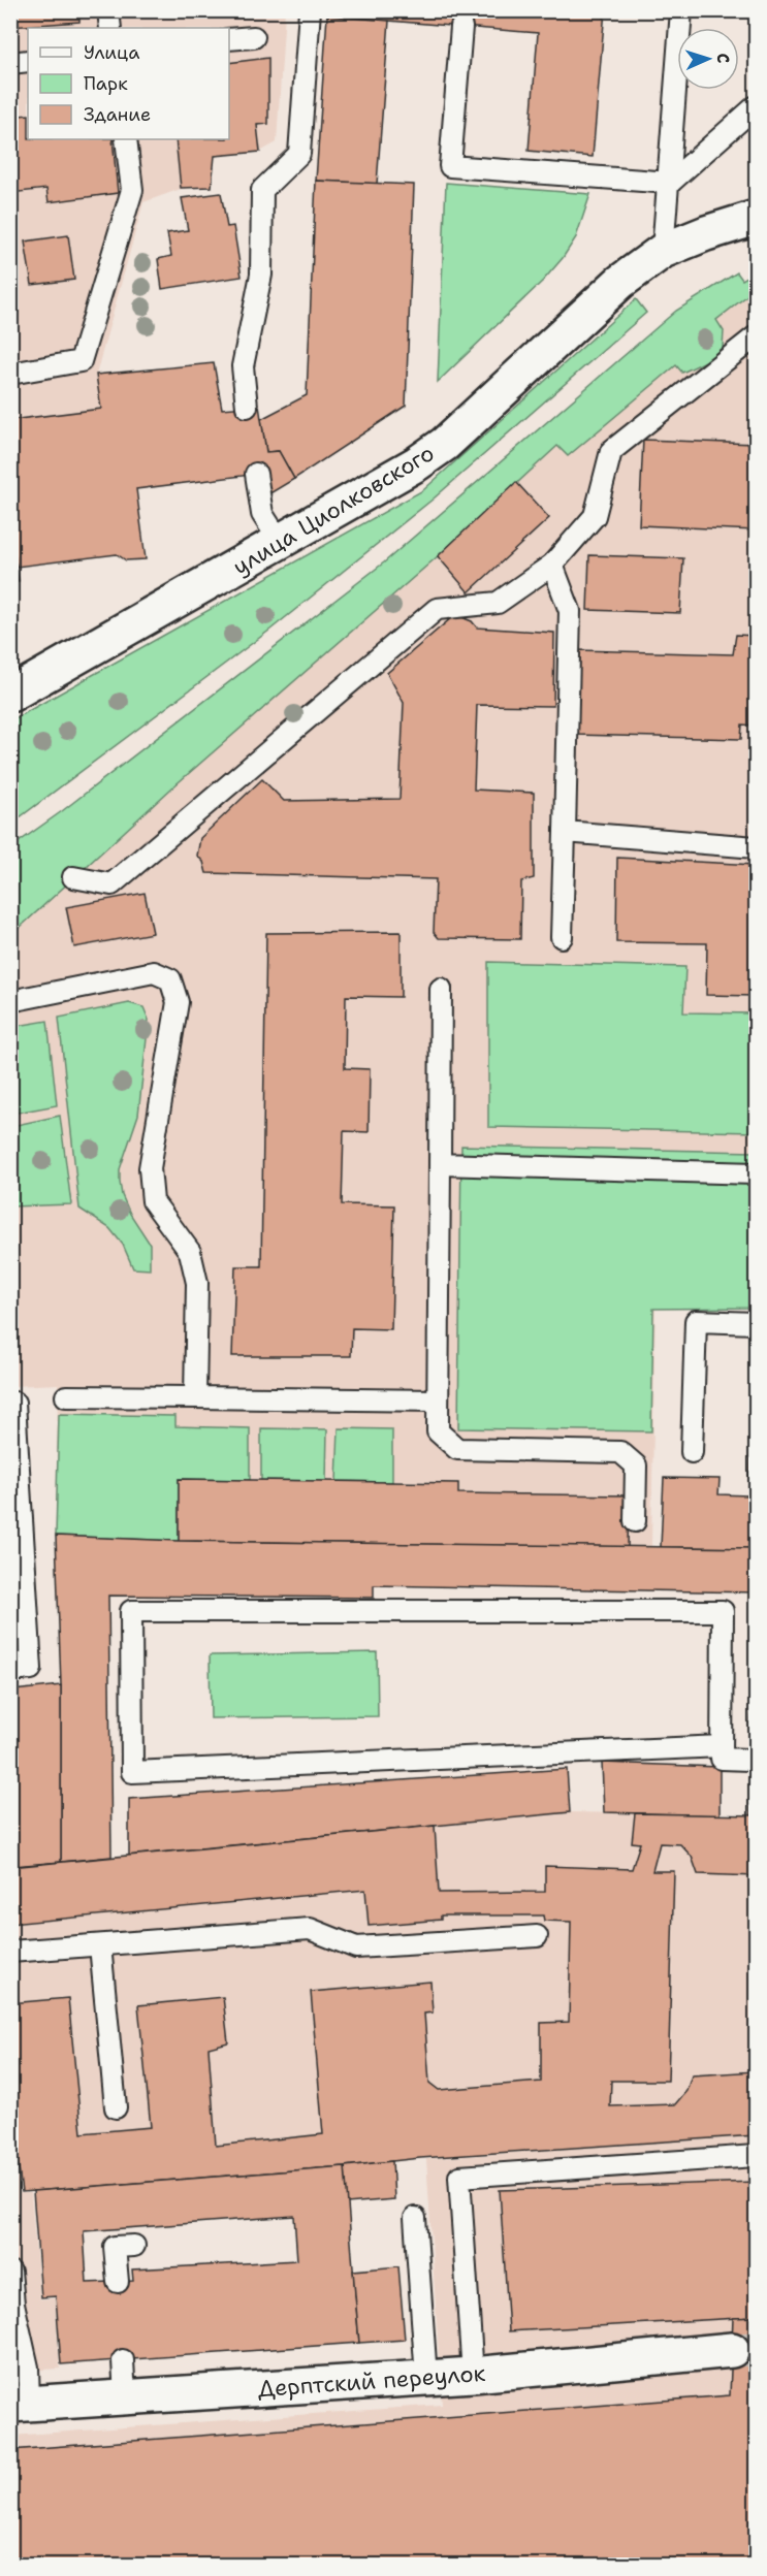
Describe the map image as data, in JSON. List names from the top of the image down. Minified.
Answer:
{"streets":{"street":["улица Циолковского","Дерптский переулок"]},"legend":["Улица","Парк","Здание"],"north":"right"}
